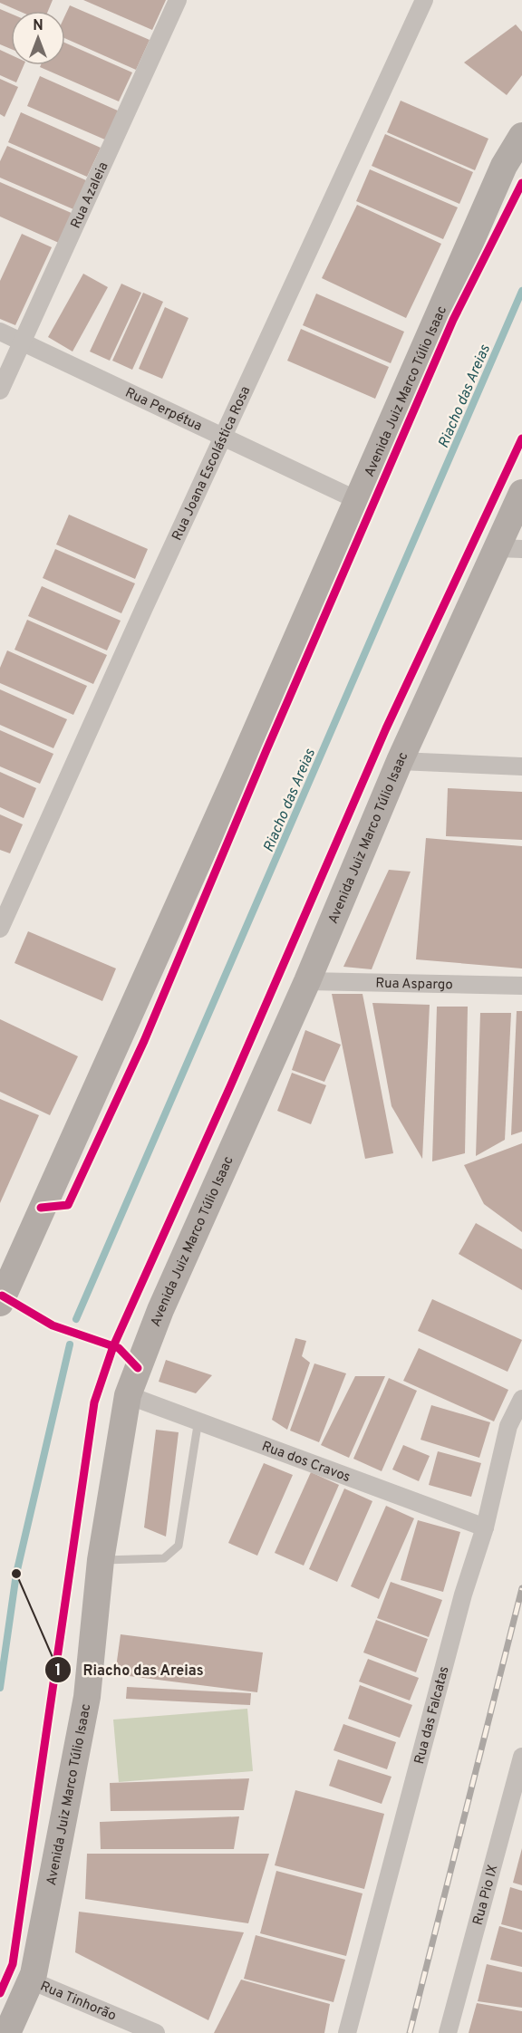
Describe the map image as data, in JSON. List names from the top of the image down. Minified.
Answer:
{"streets":{"main road":["Avenida Juiz Marco Túlio Isaac"],"street":["Rua Azaleia","Rua Perpétua","Rua Joana Escolástica Rosa","Rua Aspargo","Rua dos Cravos","Rua das Falcatas","Rua Pio IX","Rua Tinhorão"]},"crossings":[["Rua Azaleia","Rua Perpétua"],["Avenida Juiz Marco Túlio Isaac","Rua Perpétua"],["Avenida Juiz Marco Túlio Isaac","Rua Aspargo"],["Avenida Juiz Marco Túlio Isaac","Rua dos Cravos"],["Avenida Juiz Marco Túlio Isaac","Rua Tinhorão"],["Rua Perpétua","Rua Joana Escolástica Rosa"],["Rua dos Cravos","Rua das Falcatas"]],"water":["Riacho das Areias"],"places":["Riacho das Areias"],"north":"top"}
